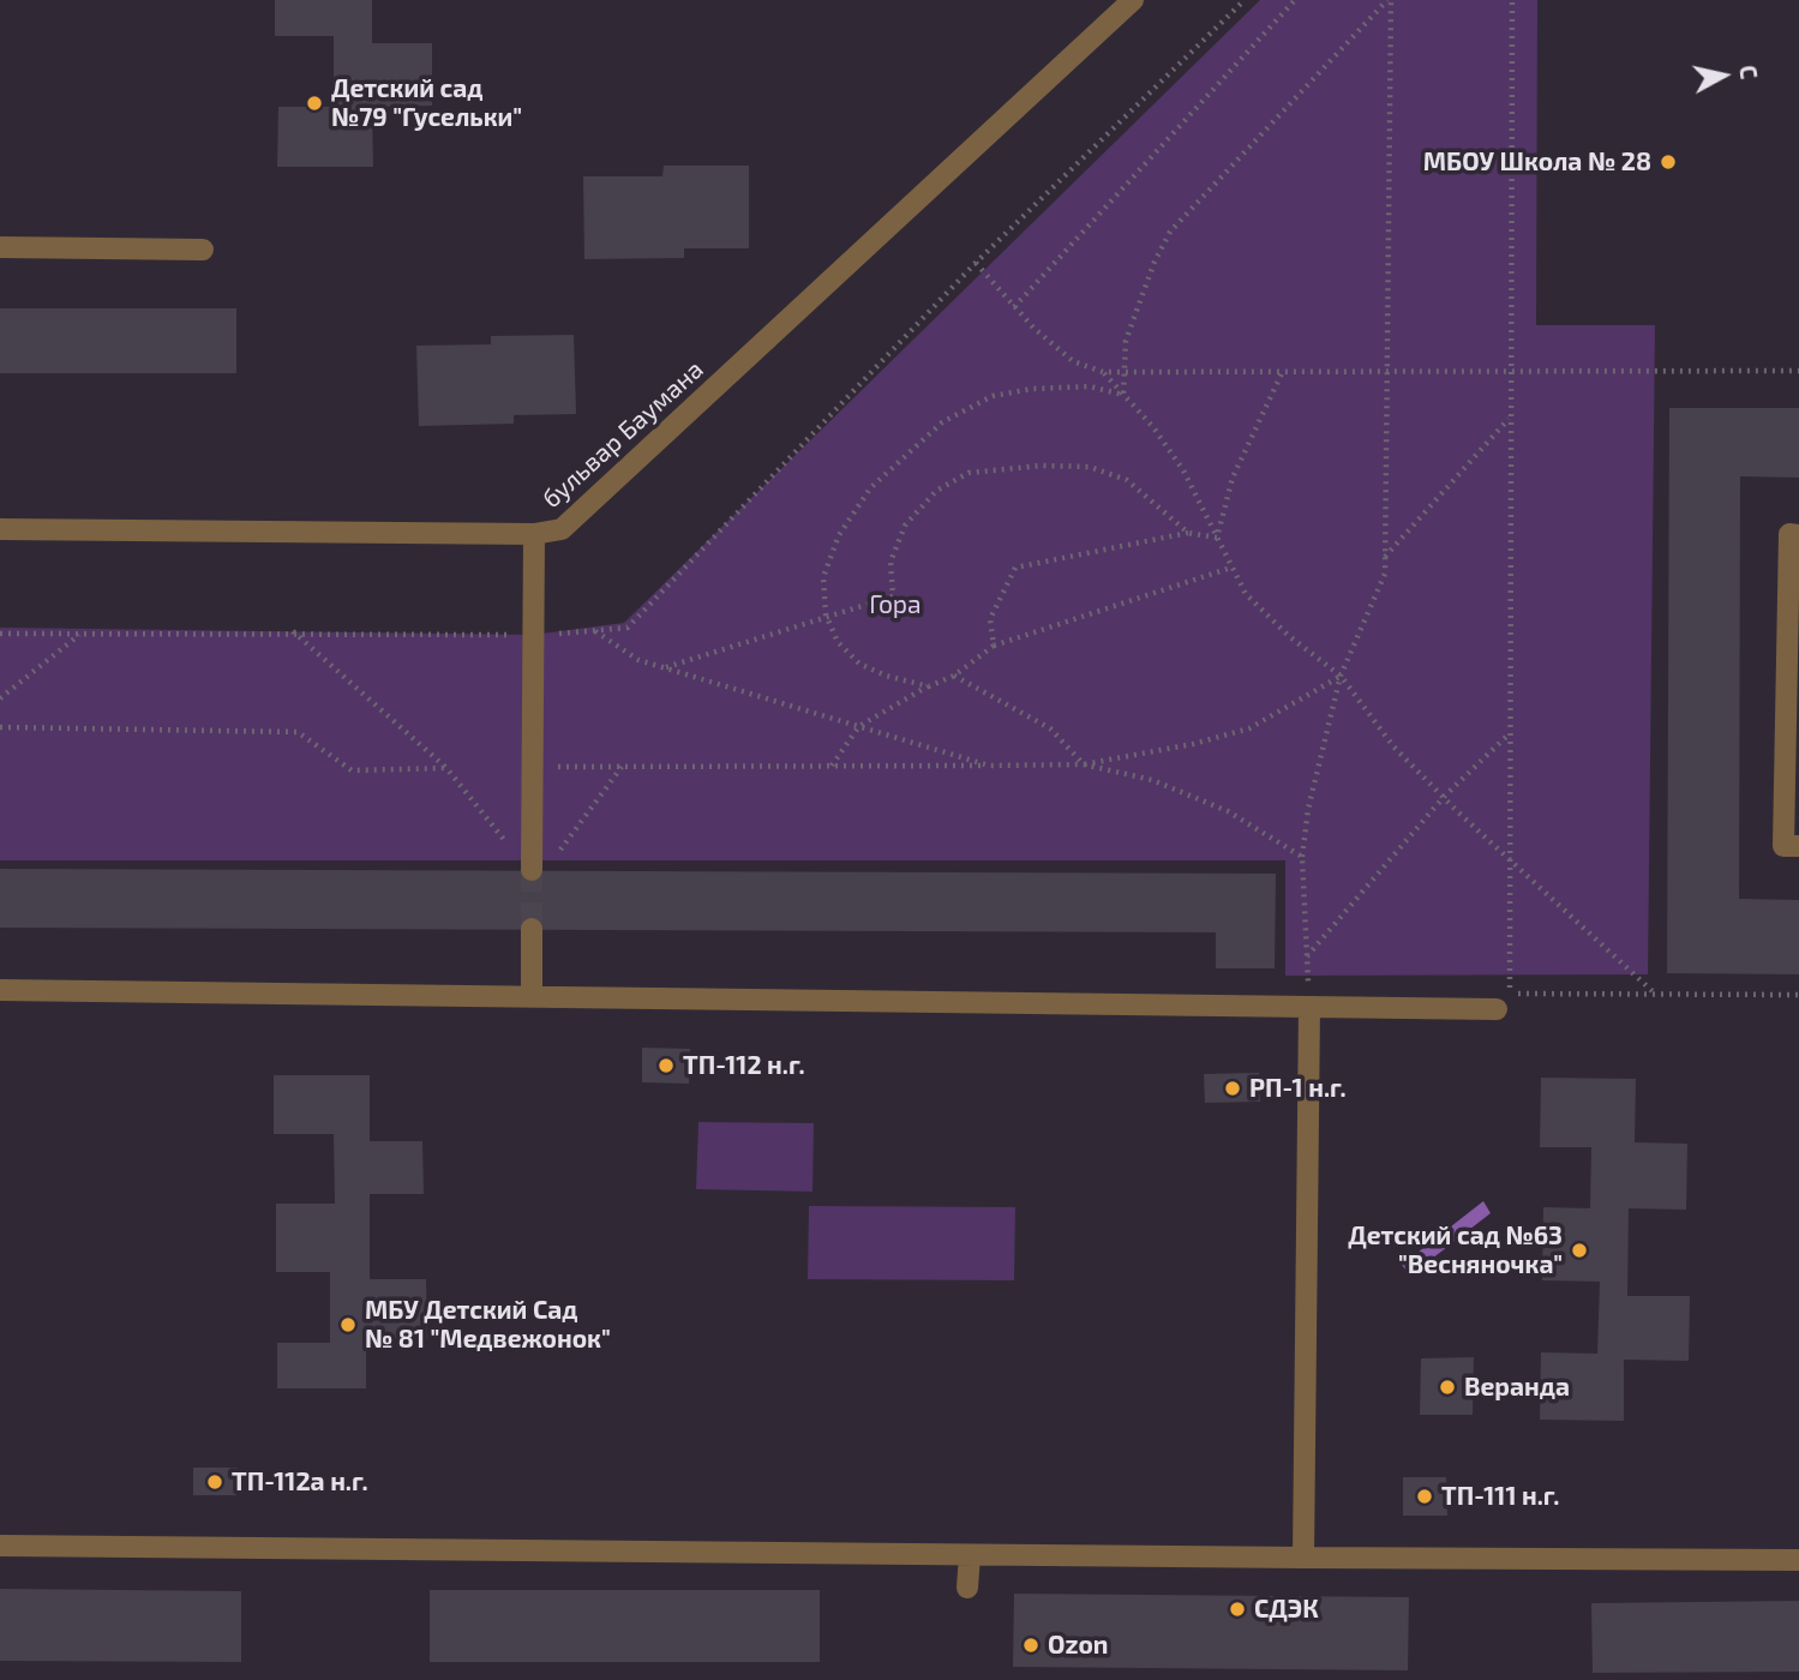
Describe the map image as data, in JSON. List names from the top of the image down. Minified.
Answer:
{"streets":{"street":["бульвар Баумана"]},"parks":["Гора"],"places":["Детский сад №79 \"Гусельки\"","МБОУ Школа № 28","ТП-112 н.г.","РП-1 н.г.","Детский сад №63 \"Весняночка\"","МБУ Детский Сад № 81 \"Медвежонок\"","Веранда","ТП-112а н.г.","ТП-111 н.г.","СДЭК","Ozon"],"north":"right"}
